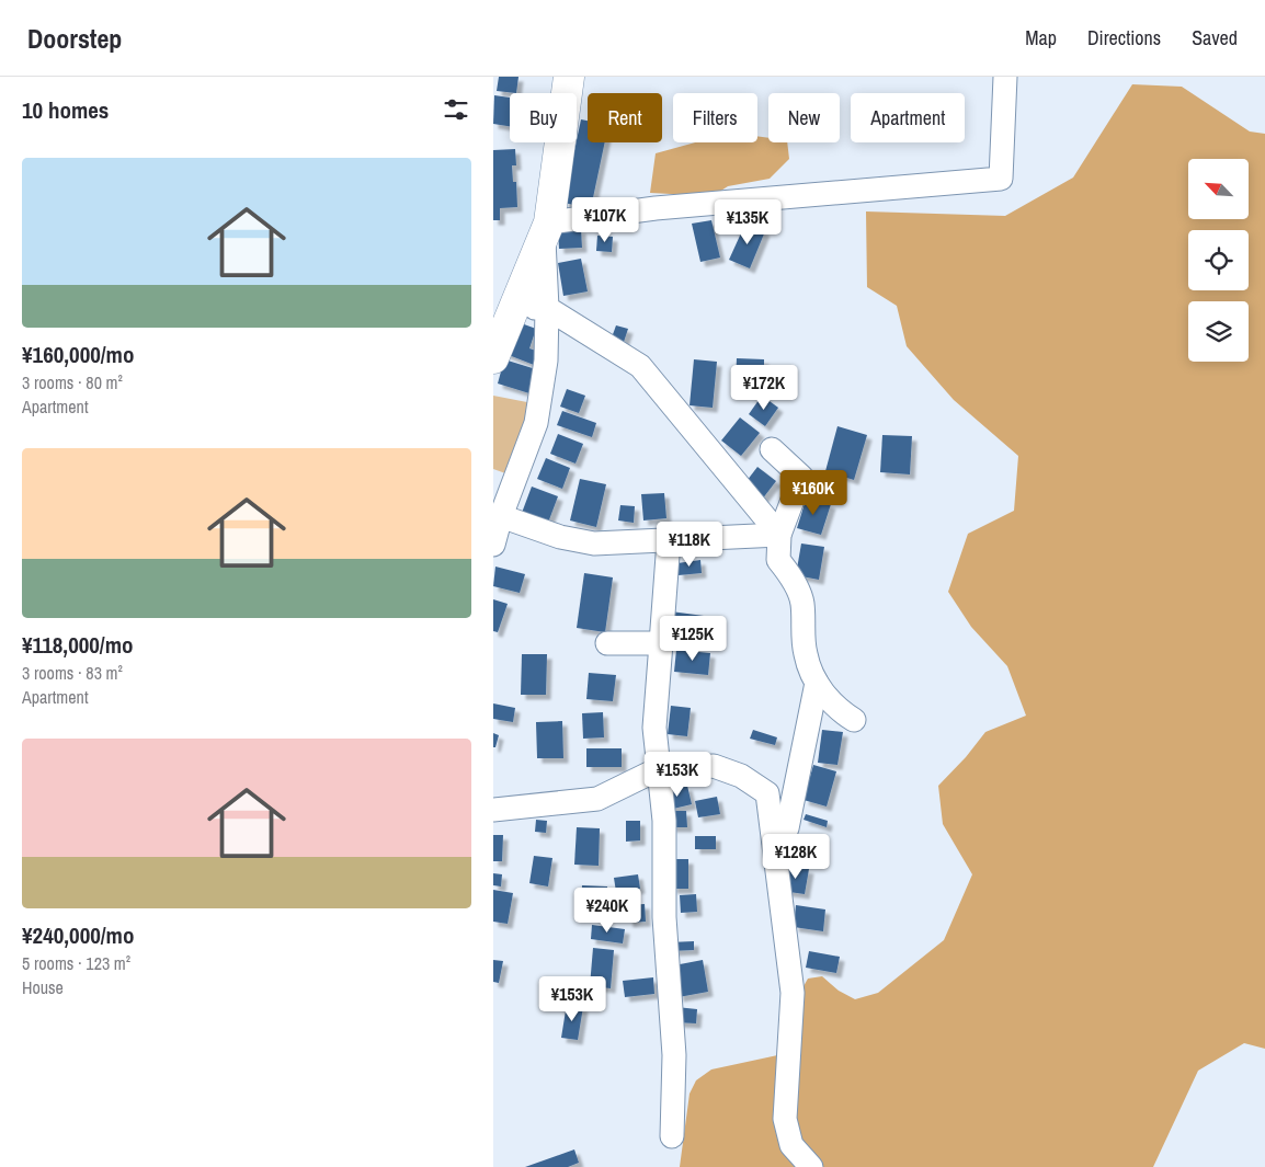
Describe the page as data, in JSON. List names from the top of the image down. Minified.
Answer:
{"north":"top left","page":{"header":"Doorstep","nav":["Map","Directions","Saved"],"heading":"10 homes","chip":["Buy","Rent","Filters","New","Apartment"],"list":[{"name":"¥160,000/mo","note":"3 rooms · 80 m² · Apartment"},{"name":"¥118,000/mo","note":"3 rooms · 83 m² · Apartment"},{"name":"¥240,000/mo","note":"5 rooms · 123 m² · House"}],"price":["¥107K","¥135K","¥172K","¥160K","¥118K","¥125K","¥153K","¥128K","¥240K","¥153K"]}}
